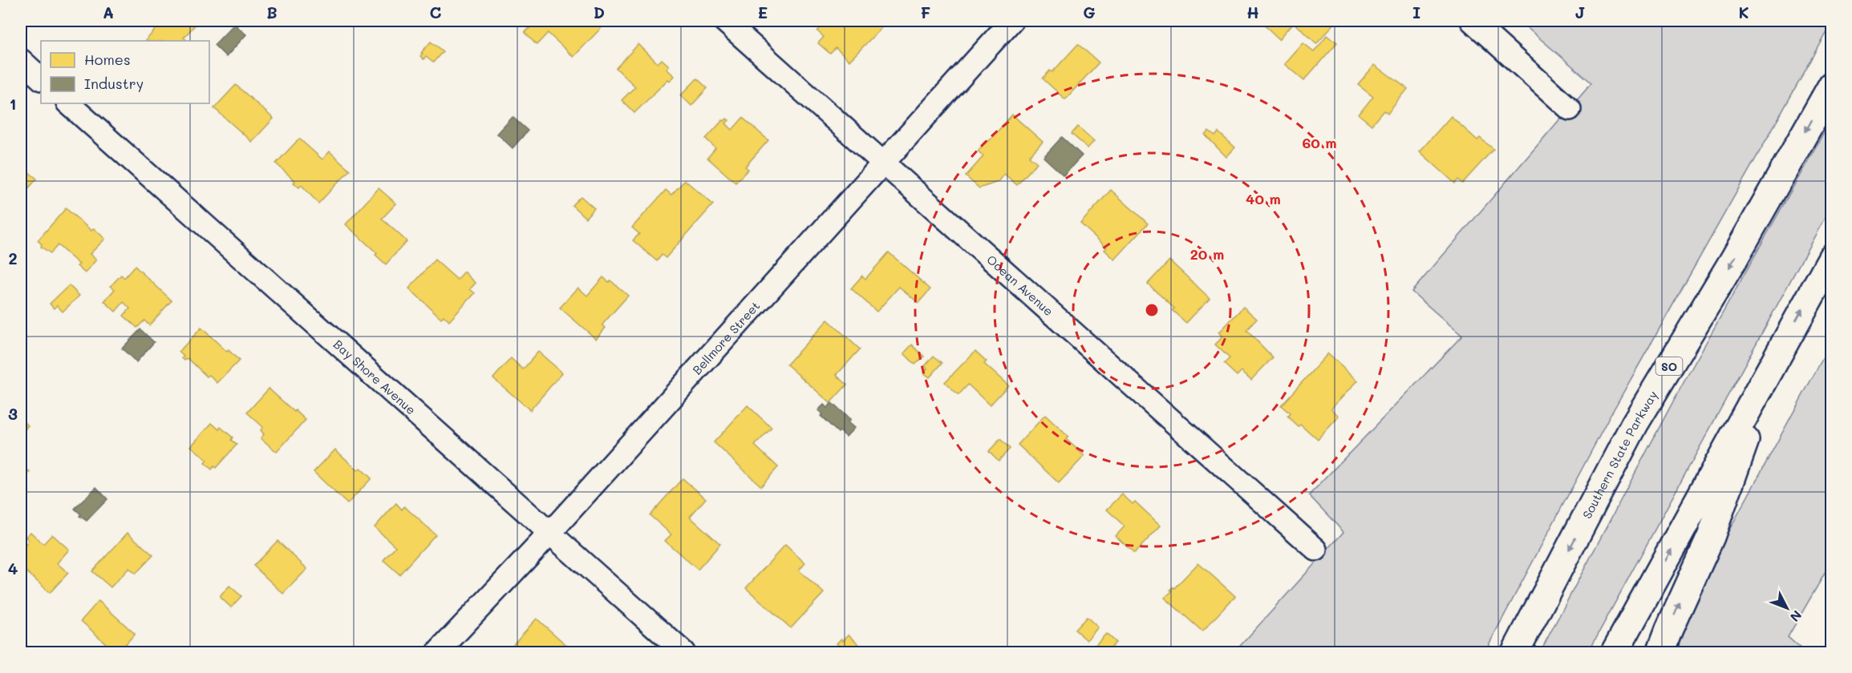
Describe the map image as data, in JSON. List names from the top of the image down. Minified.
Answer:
{"streets":{"highway":["SO","Southern State Parkway"],"street":["Ocean Avenue","Bellmore Street","Bay Shore Avenue"]},"crossings":[["Ocean Avenue","Bellmore Street"],["Bellmore Street","Bay Shore Avenue"]],"legend":["Homes","Industry"],"north":"bottom right","grid":{"columns":["A","B","C","D","E","F","G","H","I","J","K"],"rows":["1","2","3","4"]},"rings":["60 m","40 m","20 m"]}
